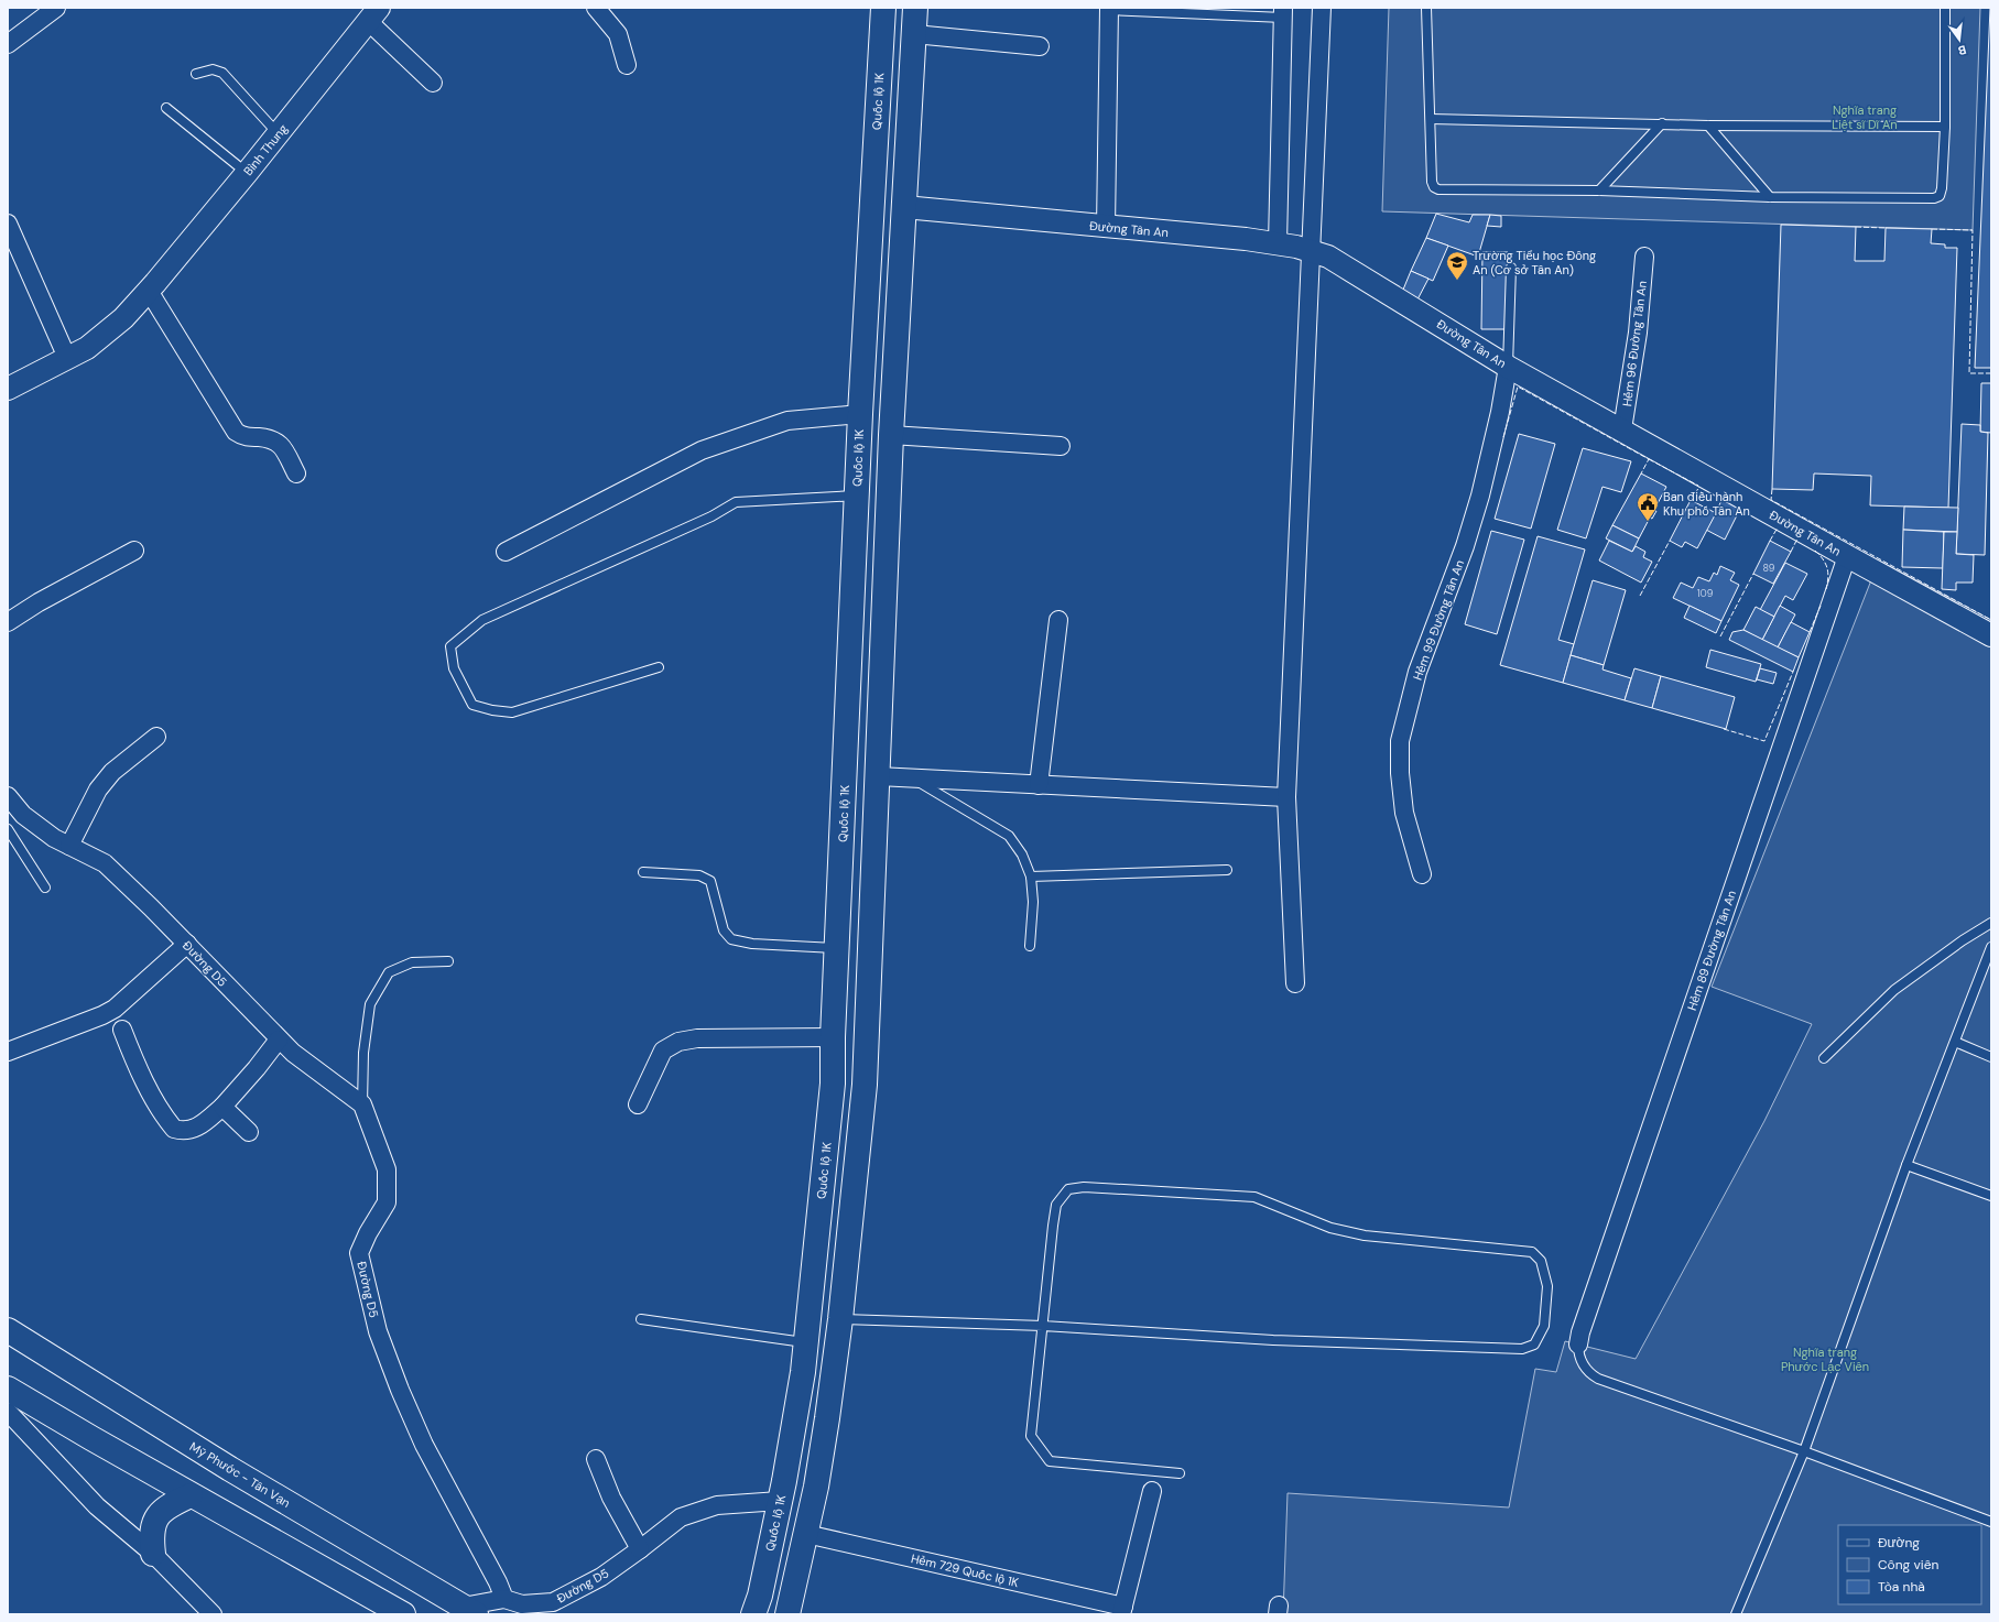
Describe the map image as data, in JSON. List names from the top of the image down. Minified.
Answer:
{"streets":{"main road":["Quốc lộ 1K","Mỹ Phước - Tân Vạn"],"street":["Bình Thung","Đường Tân An","Hẻm 96 Đường Tân An","Hẻm 99 Đường Tân An","Hẻm 89 Đường Tân An","Đường D5","Hẻm 729 Quốc lộ 1K"]},"crossings":[["Quốc lộ 1K","Đường D5"],["Đường Tân An","Hẻm 96 Đường Tân An"],["Đường Tân An","Hẻm 99 Đường Tân An"],["Đường Tân An","Hẻm 89 Đường Tân An"]],"parks":["Nghĩa trang Liệt sĩ Dĩ An","Nghĩa trang Phước Lạc Viên"],"places":{"school or university":["Trường Tiểu học Đông An (Cơ sở Tân An)"],"public building":["Ban điều hành Khu phố Tân An"]},"house_numbers":["89","109"],"legend":["Đường","Công viên","Tòa nhà"],"north":"bottom"}
